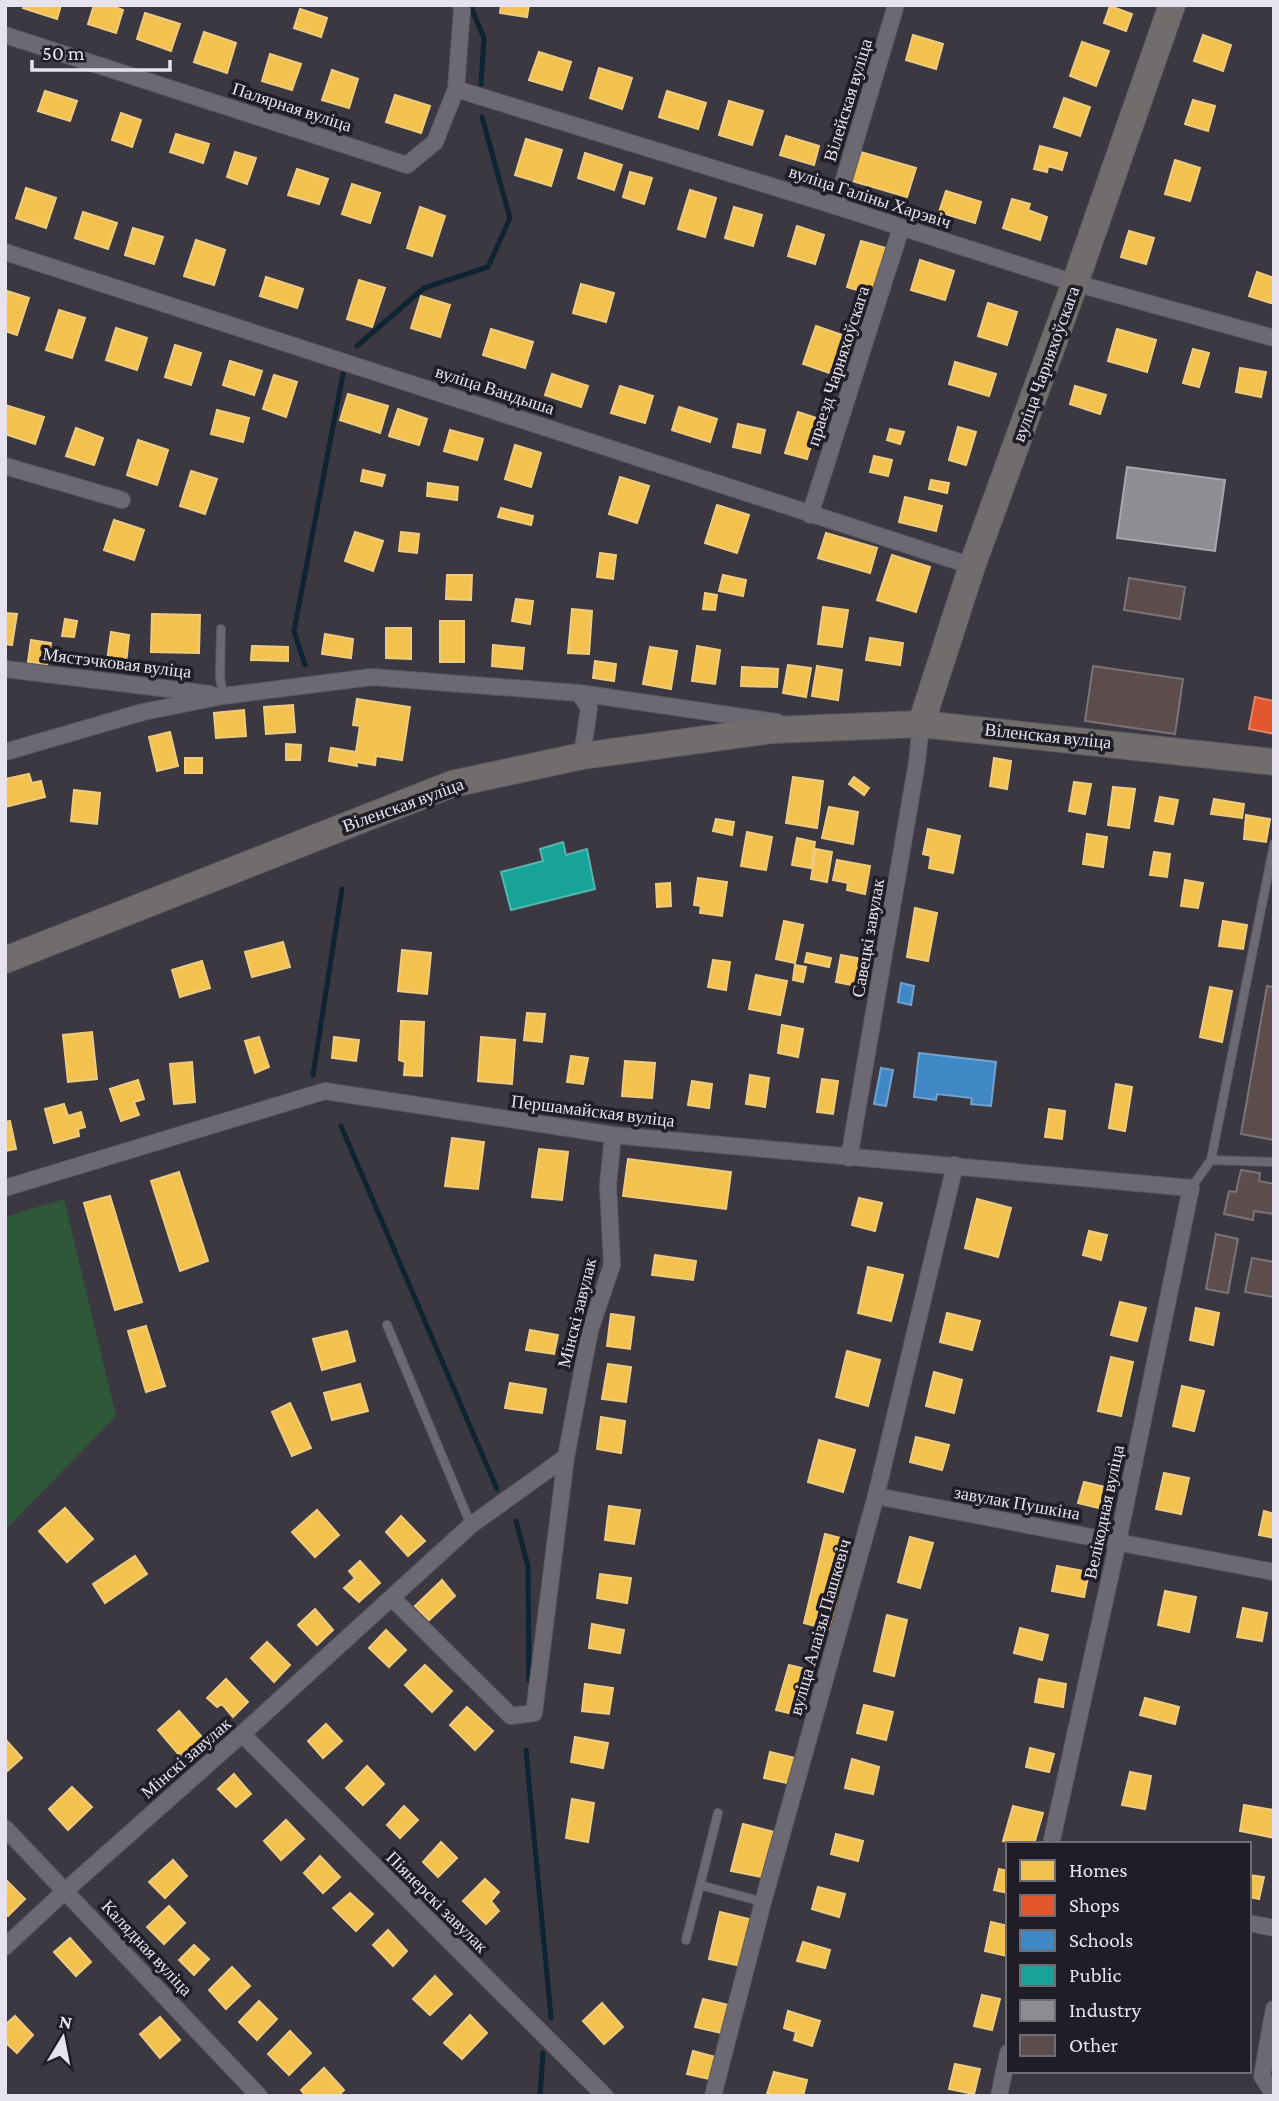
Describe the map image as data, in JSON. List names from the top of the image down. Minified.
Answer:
{"streets":{"main road":["вуліца Чарняхоўскага","Віленская вуліца"],"street":["Вілейская вуліца","Палярная вуліца","вуліца Галіны Харэвіч","праезд Чарняхоўскага","вуліца Вандыша","Мястэчковая вуліца","Савецкі завулак","Першамайская вуліца","Мінскі завулак","завулак Пушкіна","Велікодная вуліца","вуліца Алаізы Пашкевіч","Піянерскі завулак","Калядная вуліца"]},"crossings":[["Вілейская вуліца","вуліца Галіны Харэвіч"],["Палярная вуліца","вуліца Галіны Харэвіч"],["вуліца Галіны Харэвіч","вуліца Чарняхоўскага"],["вуліца Галіны Харэвіч","праезд Чарняхоўскага"],["вуліца Чарняхоўскага","вуліца Вандыша"],["вуліца Чарняхоўскага","Віленская вуліца"],["вуліца Чарняхоўскага","Савецкі завулак"],["праезд Чарняхоўскага","вуліца Вандыша"],["Мястэчковая вуліца","Віленская вуліца"],["Віленская вуліца","Савецкі завулак"],["Савецкі завулак","Першамайская вуліца"],["Першамайская вуліца","Мінскі завулак"],["Першамайская вуліца","Велікодная вуліца"],["Першамайская вуліца","вуліца Алаізы Пашкевіч"],["Мінскі завулак","Піянерскі завулак"],["Мінскі завулак","Калядная вуліца"],["завулак Пушкіна","Велікодная вуліца"],["завулак Пушкіна","вуліца Алаізы Пашкевіч"]],"legend":["Homes","Shops","Schools","Public","Industry","Other"],"scale_bar":"50 m","north":"top"}
